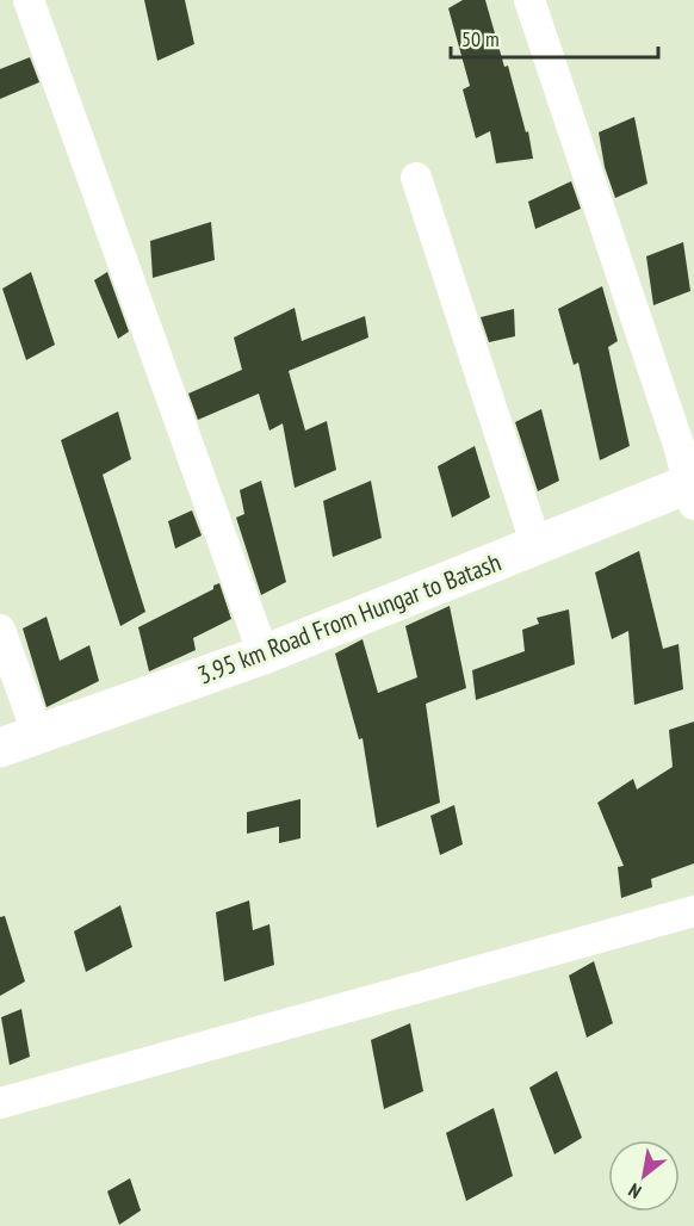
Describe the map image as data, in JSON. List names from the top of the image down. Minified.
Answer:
{"streets":{"street":["3.95 km Road From Hungar to Batash"]},"scale_bar":"50 m","north":"bottom left"}
